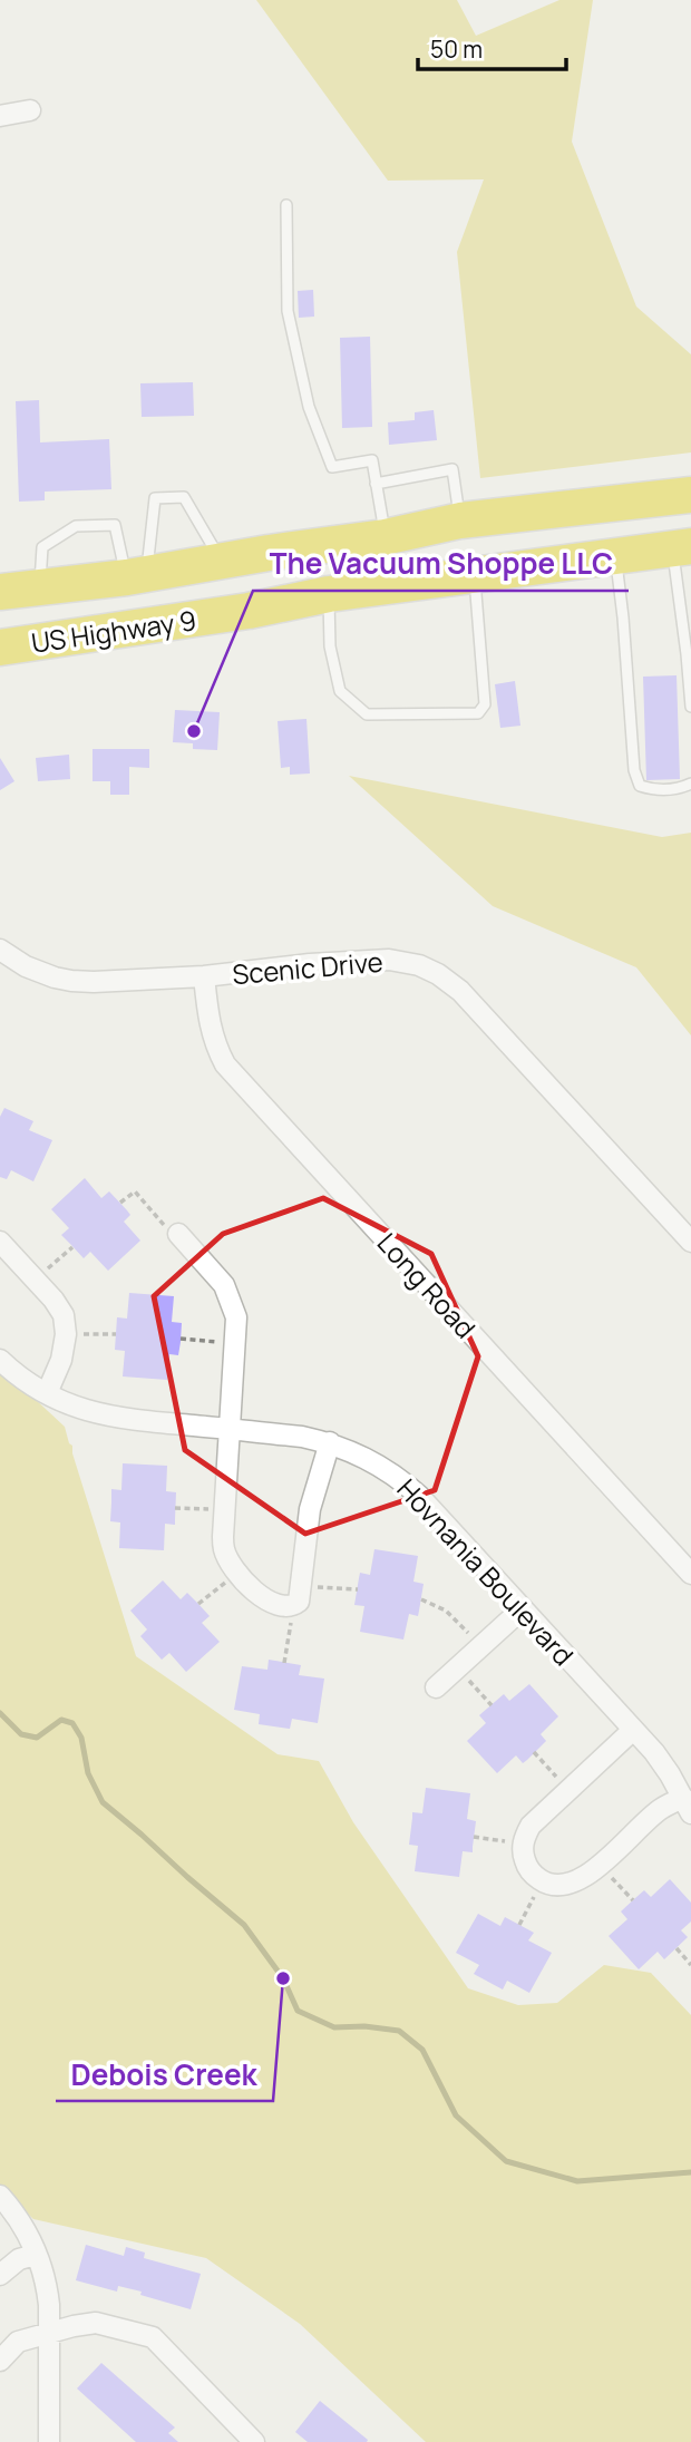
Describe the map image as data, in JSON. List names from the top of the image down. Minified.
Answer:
{"streets":{"highway":["US Highway 9"],"street":["Scenic Drive","Long Road","Hovnania Boulevard"]},"crossings":[["Scenic Drive","Long Road"]],"places":["The Vacuum Shoppe LLC","Debois Creek"],"scale_bar":"50 m"}
